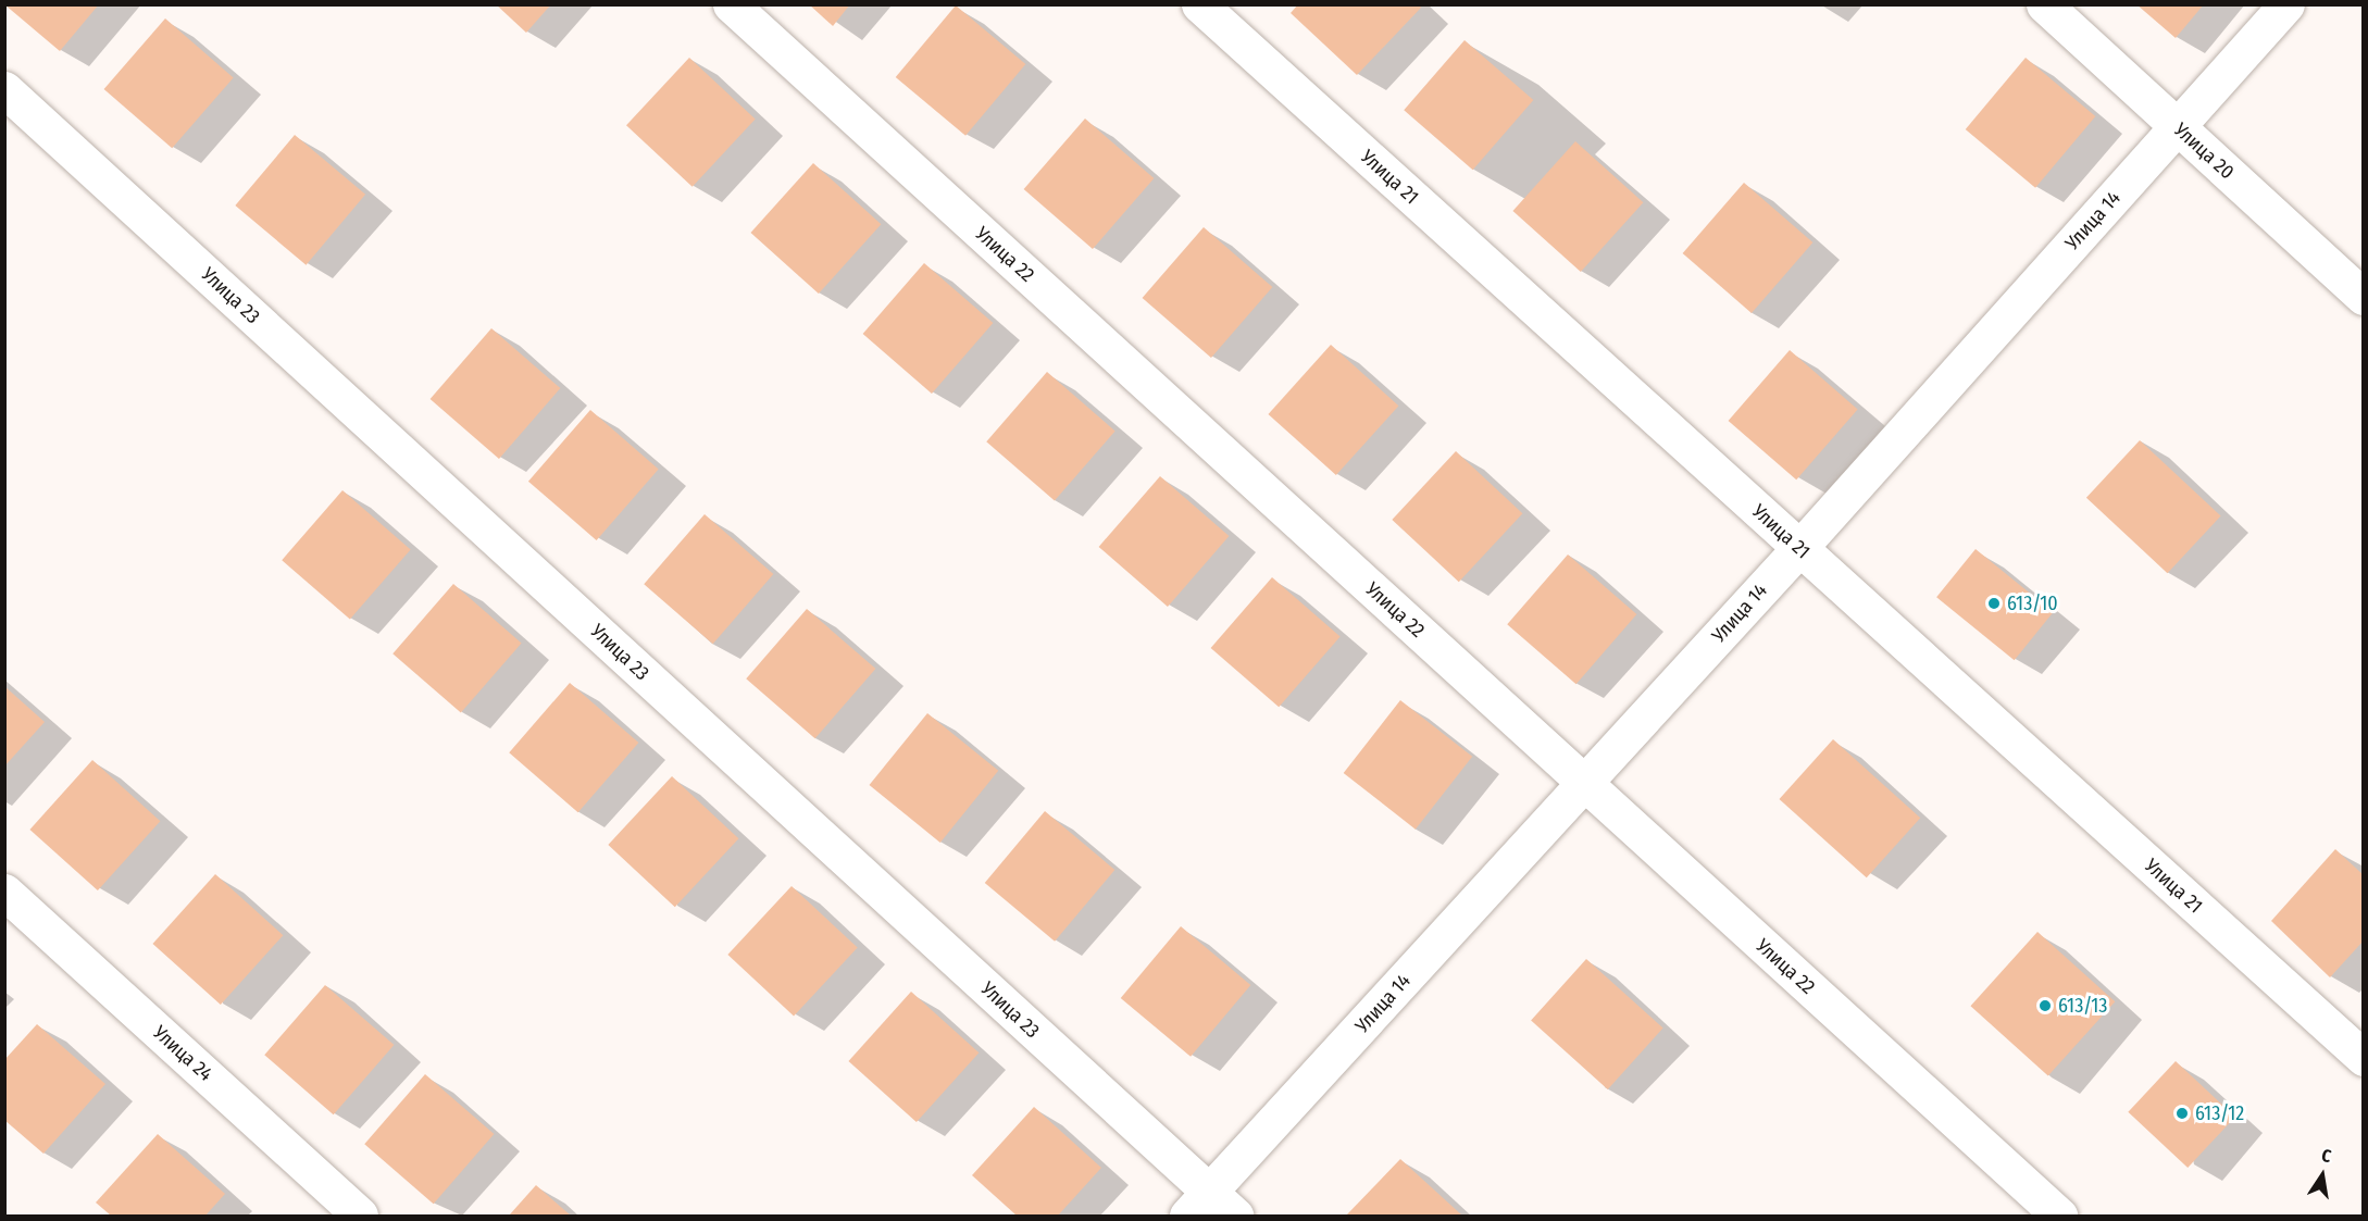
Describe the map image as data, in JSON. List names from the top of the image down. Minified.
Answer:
{"streets":{"street":["Улица 20","Улица 21","Улица 14","Улица 22","Улица 23","Улица 24"]},"crossings":[["Улица 20","Улица 14"],["Улица 21","Улица 14"],["Улица 14","Улица 22"],["Улица 14","Улица 23"]],"places":["613/10","613/13","613/12"],"north":"top"}
